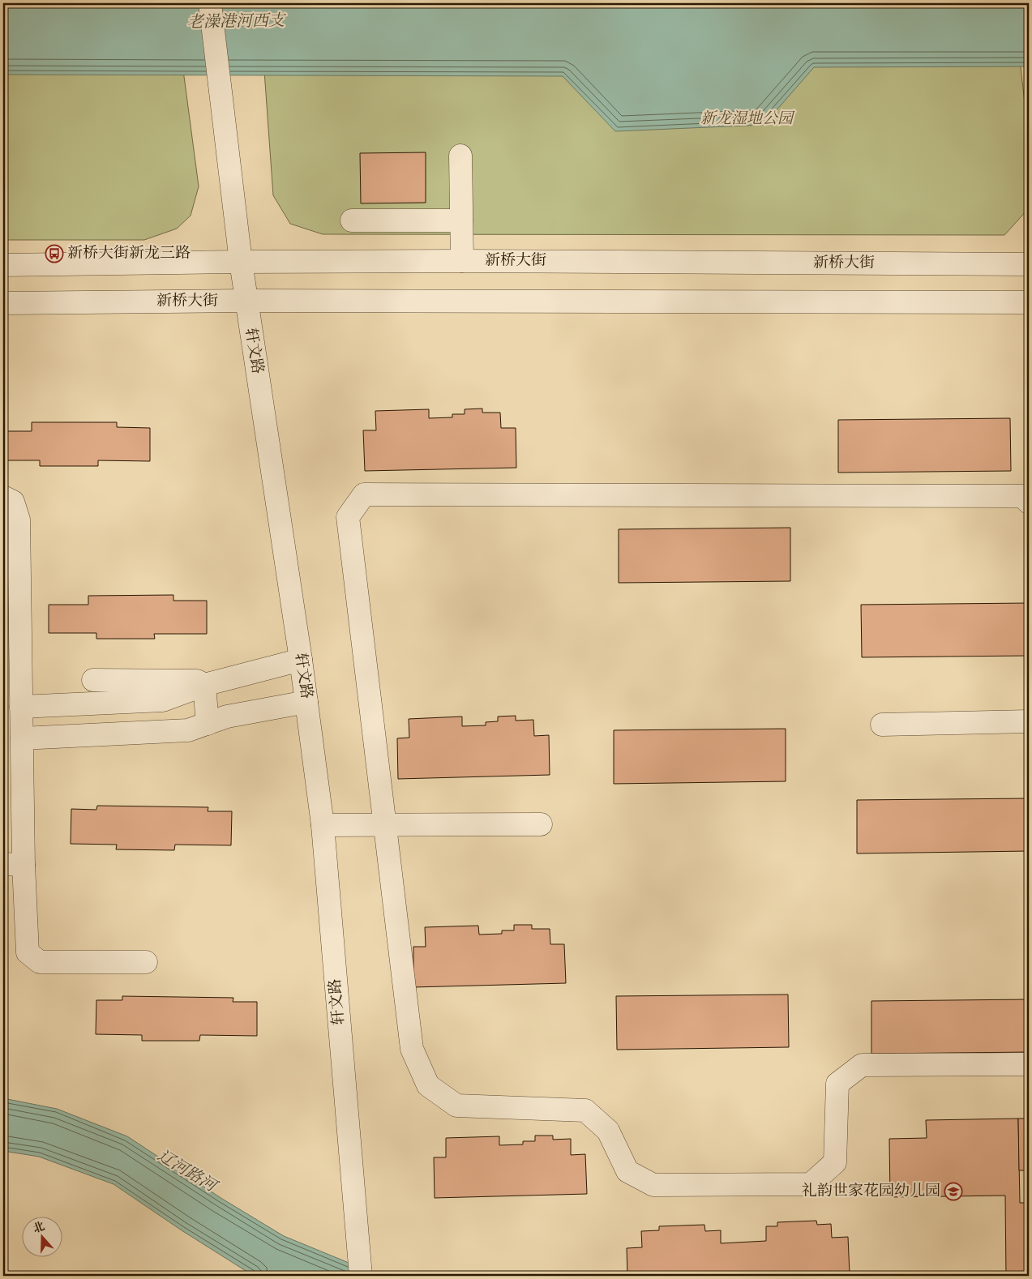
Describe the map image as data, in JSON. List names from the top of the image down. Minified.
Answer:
{"streets":{"street":["新桥大街","轩文路"]},"crossings":[["新桥大街","轩文路"]],"water":["老澡港河西支","辽河路河"],"parks":["新龙湿地公园"],"places":{"bus stop":["新桥大街新龙三路"],"school or university":["礼韵世家花园幼儿园"]},"north":"top"}
